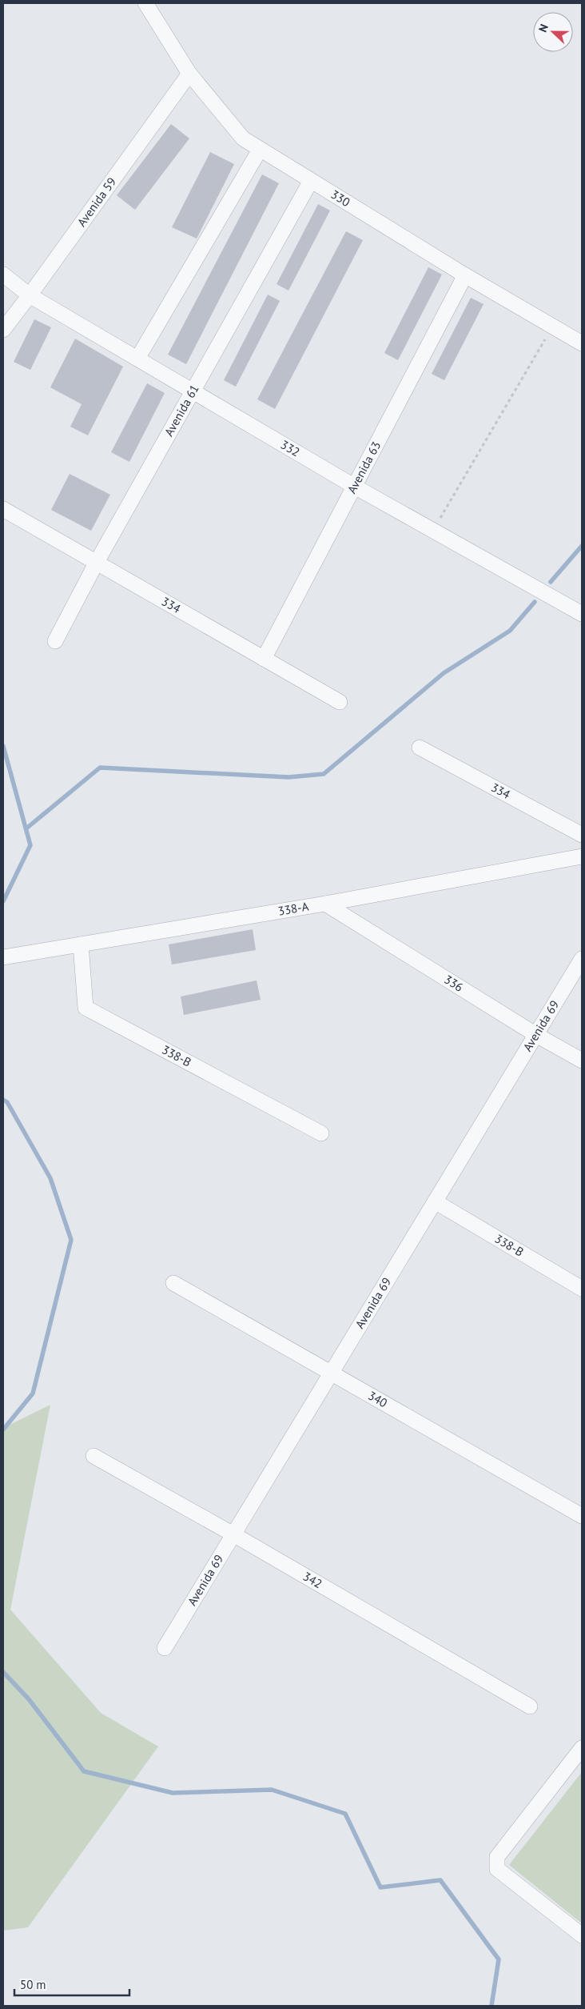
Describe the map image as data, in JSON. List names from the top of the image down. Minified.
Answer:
{"streets":{"street":["330","Avenida 59","Avenida 61","332","Avenida 63","334","338-A","336","Avenida 69","338-B","340","342"]},"crossings":[["330","Avenida 59"],["330","Avenida 61"],["330","Avenida 63"],["Avenida 59","332"],["Avenida 61","332"],["Avenida 61","334"],["332","Avenida 63"],["Avenida 63","334"],["338-A","336"],["338-A","338-B"],["336","Avenida 69"],["Avenida 69","338-B"],["Avenida 69","340"],["Avenida 69","342"]],"scale_bar":"50 m","north":"left"}
